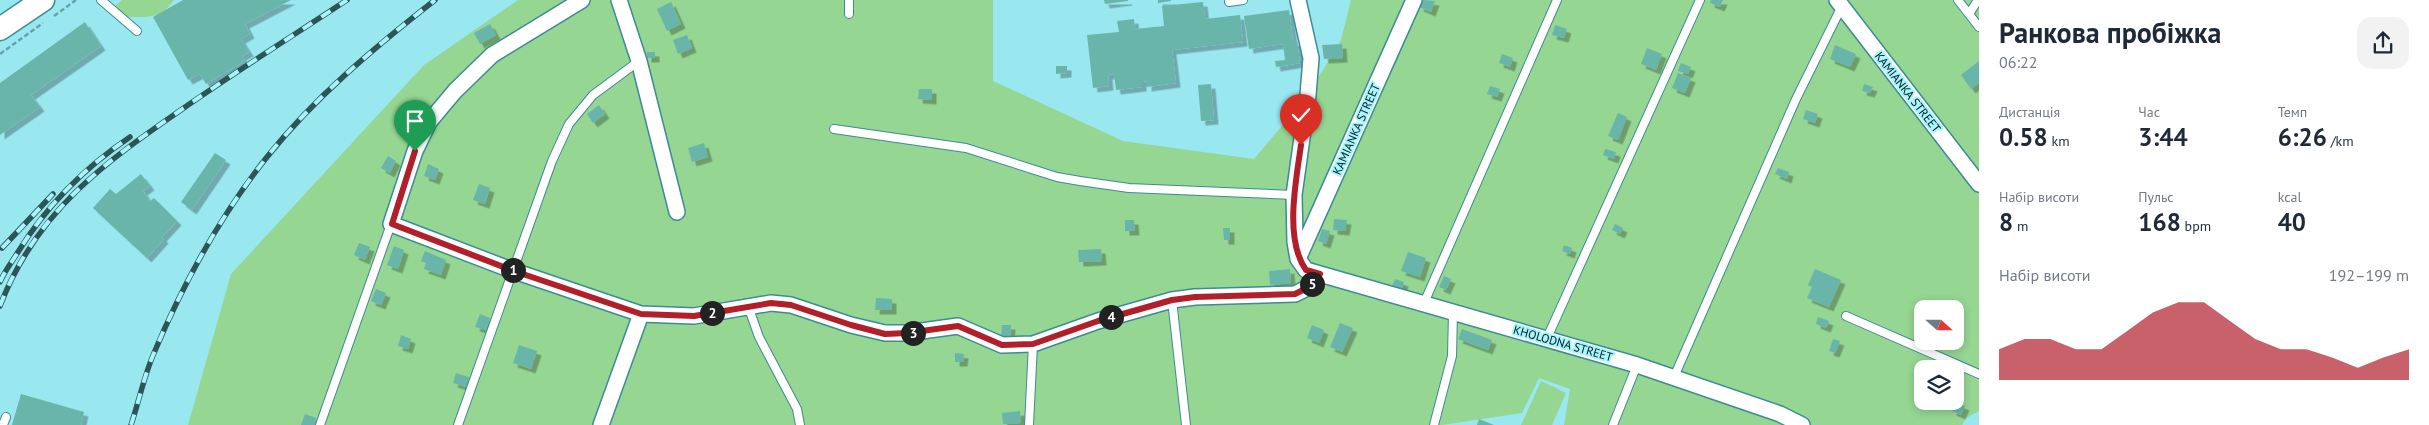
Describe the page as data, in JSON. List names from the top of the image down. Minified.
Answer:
{"streets":{"street":["KAMIANKA STREET","KHOLODNA STREET"]},"crossings":[["KAMIANKA STREET","KHOLODNA STREET"]],"north":"right","page":{"heading":["Ранкова пробіжка","06:22"],"stats":[["Дистанція","0.58 km"],["Час","3:44"],["Темп","6:26 /km"],["Набір висоти","8 m"],["Пульс","168 bpm"],["kcal","40"]],"chart":["Набір висоти","192–199 m"],"pins":["1","5","2","4","3"]}}
